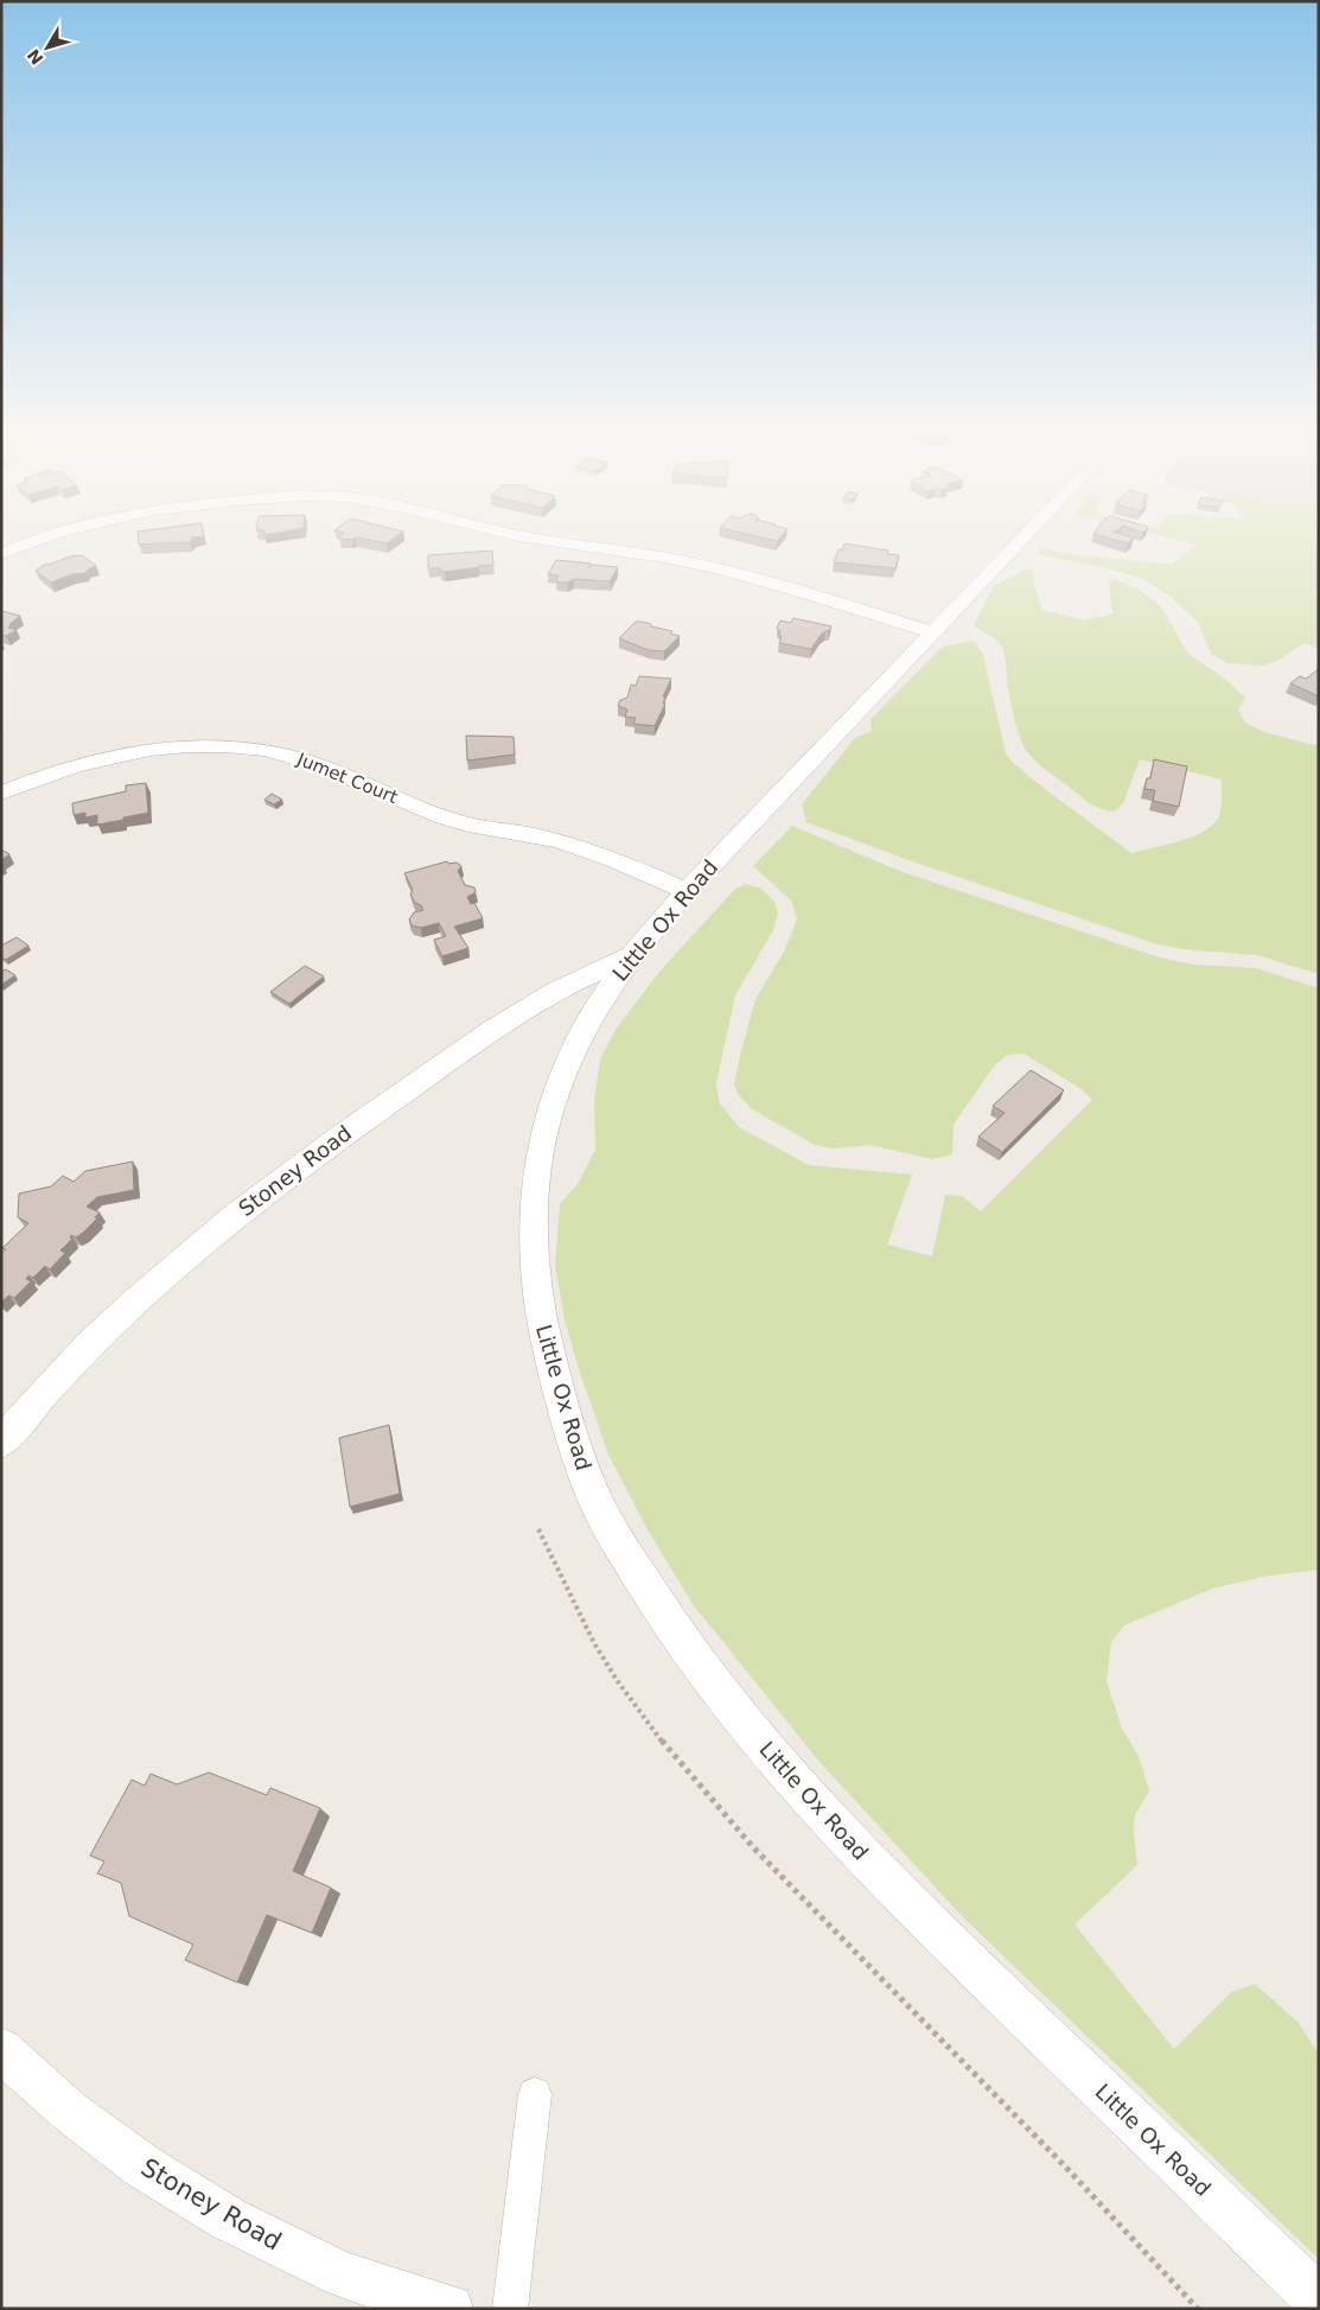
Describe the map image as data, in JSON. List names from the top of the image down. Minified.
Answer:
{"streets":{"street":["Jumet Court","Little Ox Road","Stoney Road"]},"crossings":[["Jumet Court","Little Ox Road"],["Little Ox Road","Stoney Road"]],"north":"bottom left"}
